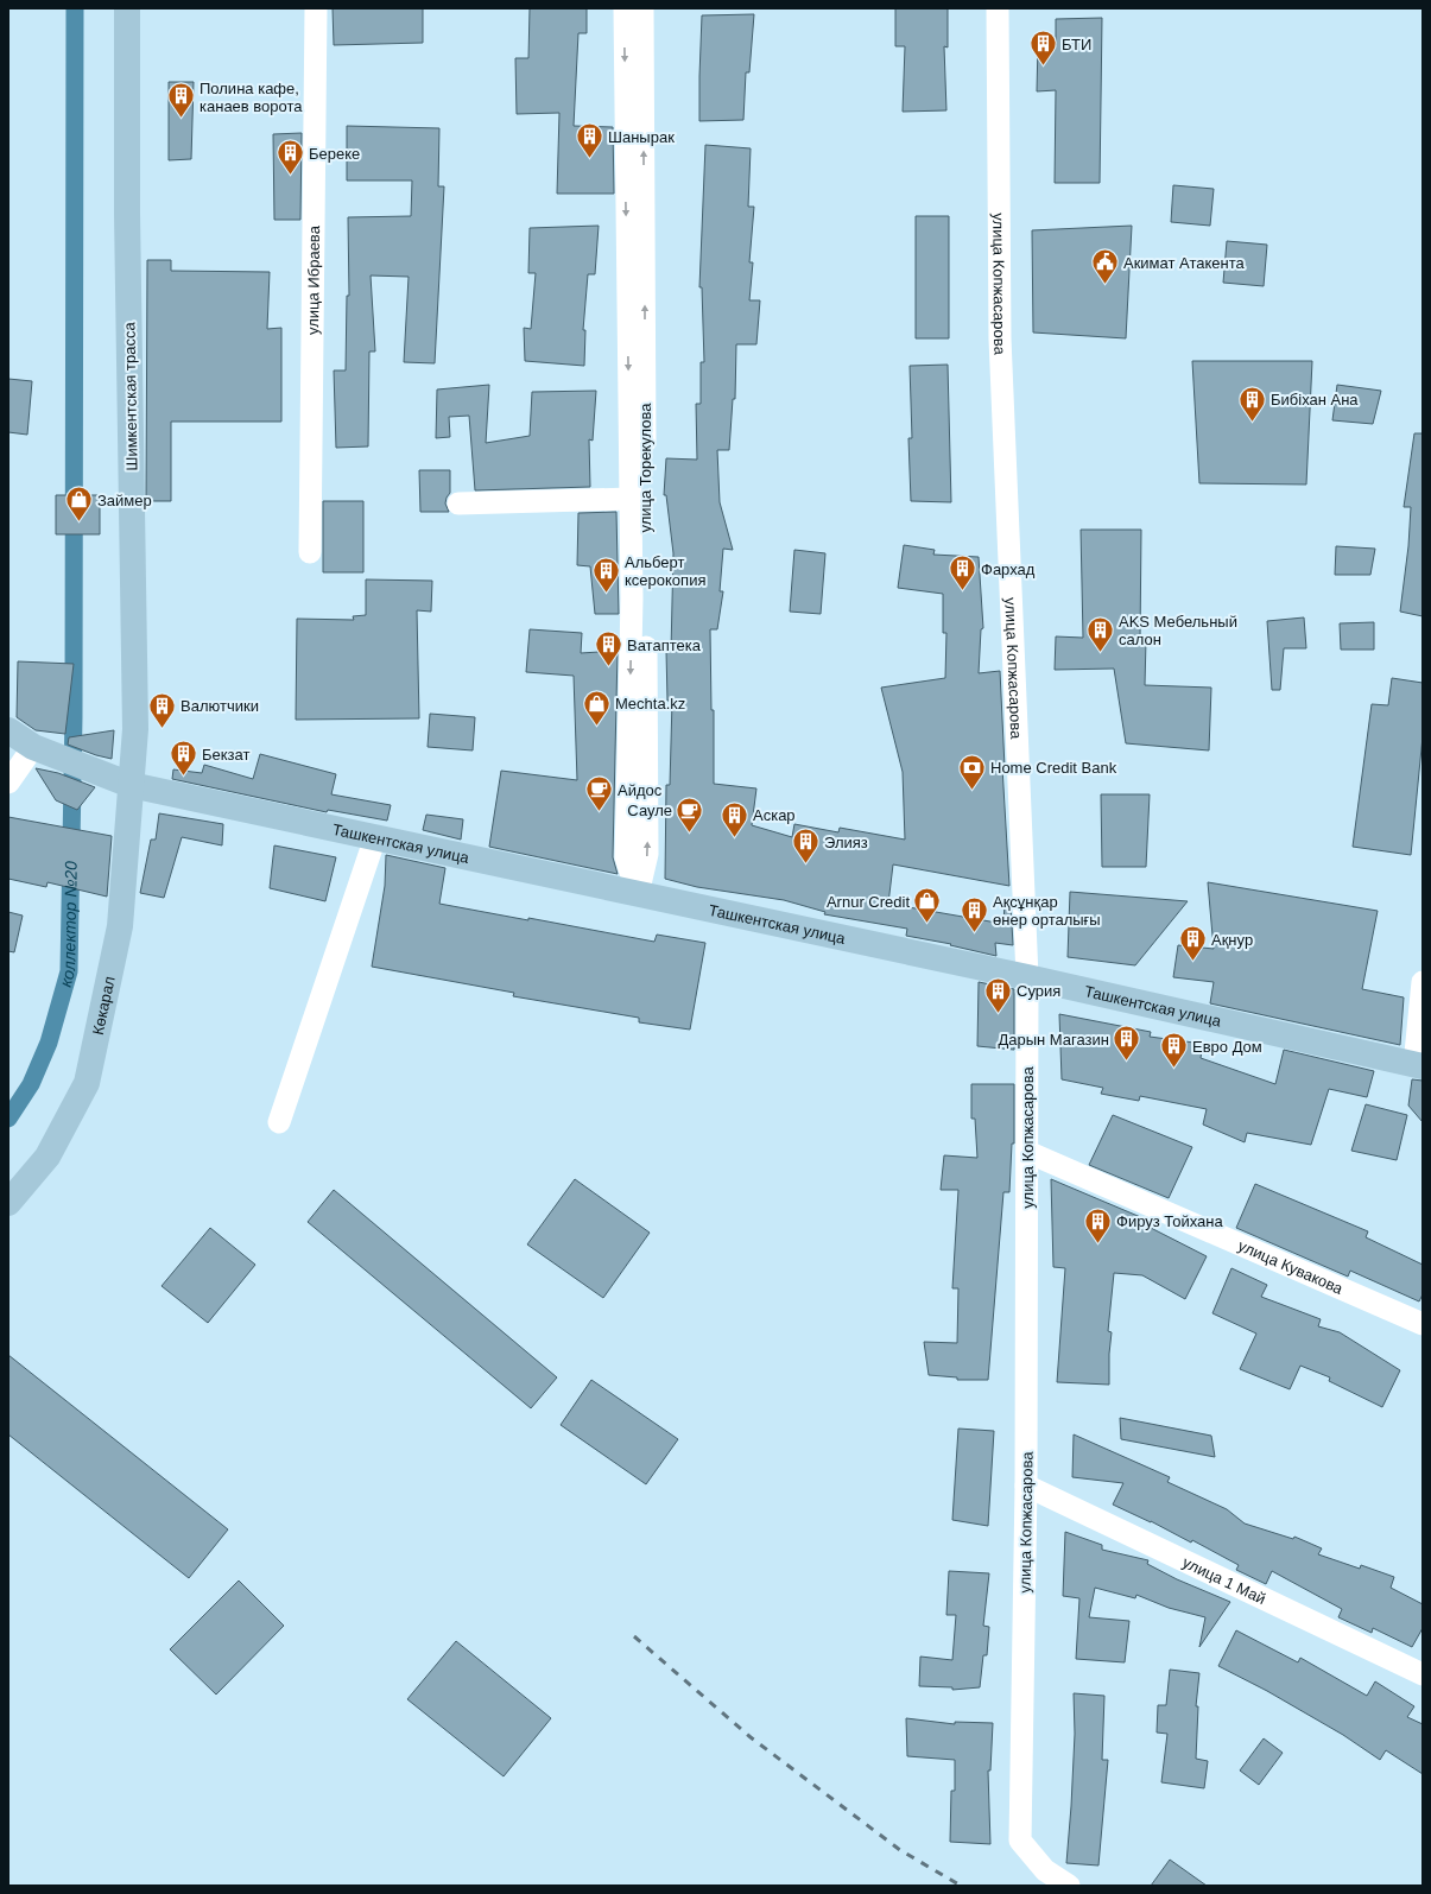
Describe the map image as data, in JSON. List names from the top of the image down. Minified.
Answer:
{"streets":{"main road":["Шимкентская трасса","Ташкентская улица","Көкарал"],"street":["улица Ибраева","улица Копжасарова","улица Торекулова","улица Кувакова","улица 1 Май"]},"crossings":[["улица Копжасарова","Ташкентская улица"],["улица Копжасарова","улица Кувакова"],["улица Копжасарова","улица 1 Май"],["Шимкентская трасса","Ташкентская улица"],["Шимкентская трасса","Көкарал"],["улица Торекулова","Ташкентская улица"],["Ташкентская улица","Көкарал"]],"water":["коллектор №20"],"places":{"building":["БТИ","Полина кафе, канаев ворота","Шанырак","Береке","Бибіхан Ана","Фархад","Альберт ксерокопия","AKS Мебельный салон","Ватаптека","Валютчики","Бекзат","Аскар","Элияз","Ақсұнқар өнер орталығы","Ақнур","Сурия","Дарын Магазин","Евро Дом","Фируз Тойхана"],"public building":["Акимат Атакента"],"shop":["Займер","Mechta.kz","Arnur Credit"],"bank":["Home Credit Bank"],"cafe":["Айдос","Сауле"]}}
